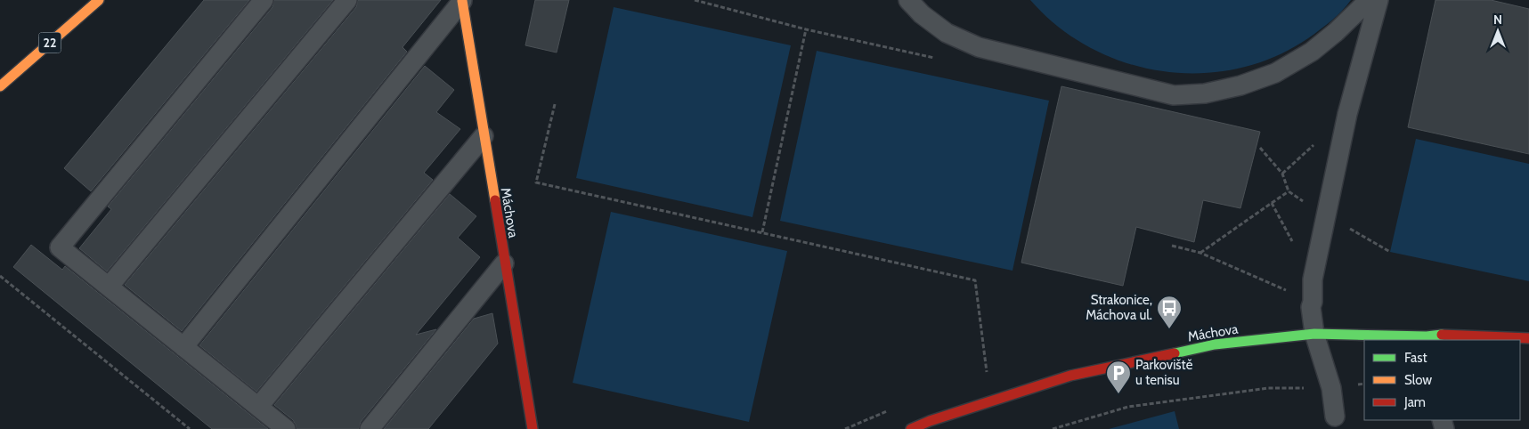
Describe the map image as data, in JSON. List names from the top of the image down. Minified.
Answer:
{"streets":{"street":["22","Máchova"]},"places":{"bus stop":["Strakonice, Máchova ul."],"parking":["Parkoviště u tenisu"]},"legend":["Fast","Slow","Jam"],"north":"top"}
